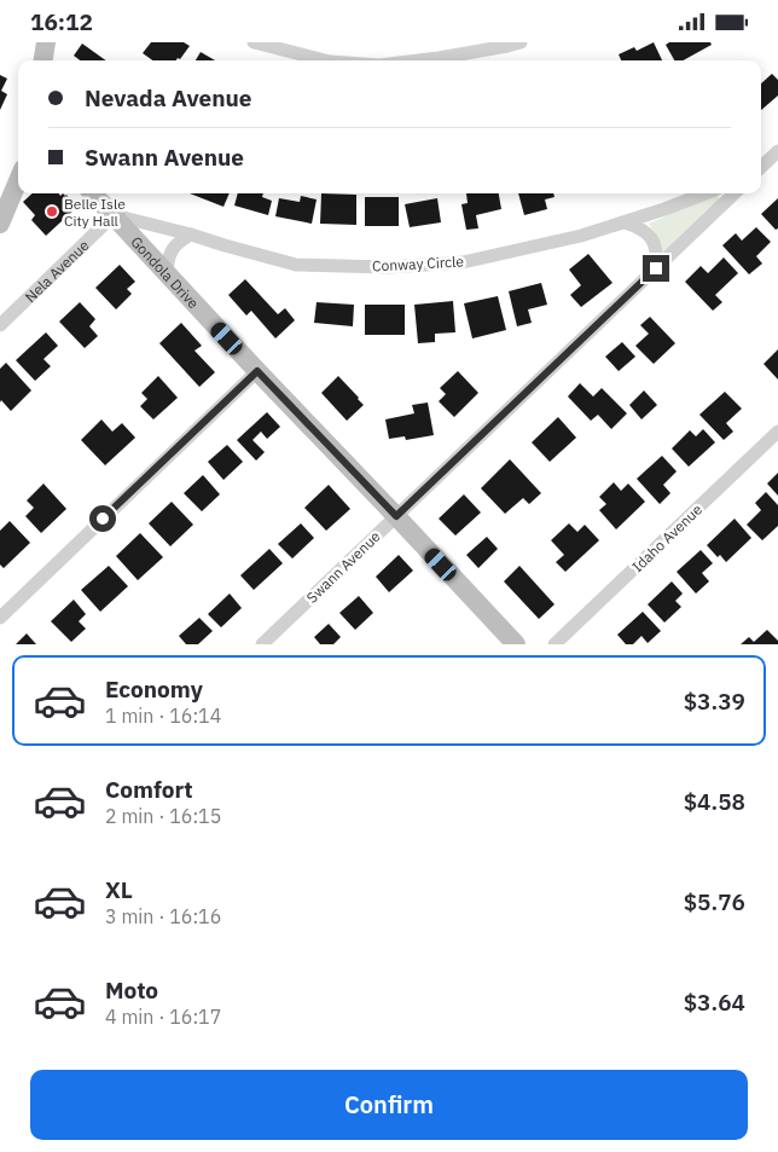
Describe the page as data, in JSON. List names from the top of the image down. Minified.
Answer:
{"streets":{"street":["Conway Circle","Nela Avenue","Gondola Drive","Idaho Avenue","Swann Avenue"]},"crossings":[["Conway Circle","Nela Avenue"],["Conway Circle","Gondola Drive"],["Nela Avenue","Gondola Drive"],["Gondola Drive","Swann Avenue"]],"places":["Belle Isle City Hall"],"page":{"status":"16:12","banner":["Nevada Avenue","Swann Avenue"],"list":[{"name":"Economy","note":"1 min · 16:14","value":"$3.39"},{"name":"Comfort","note":"2 min · 16:15","value":"$4.58"},{"name":"XL","note":"3 min · 16:16","value":"$5.76"},{"name":"Moto","note":"4 min · 16:17","value":"$3.64"}],"buttons":"Confirm"}}
